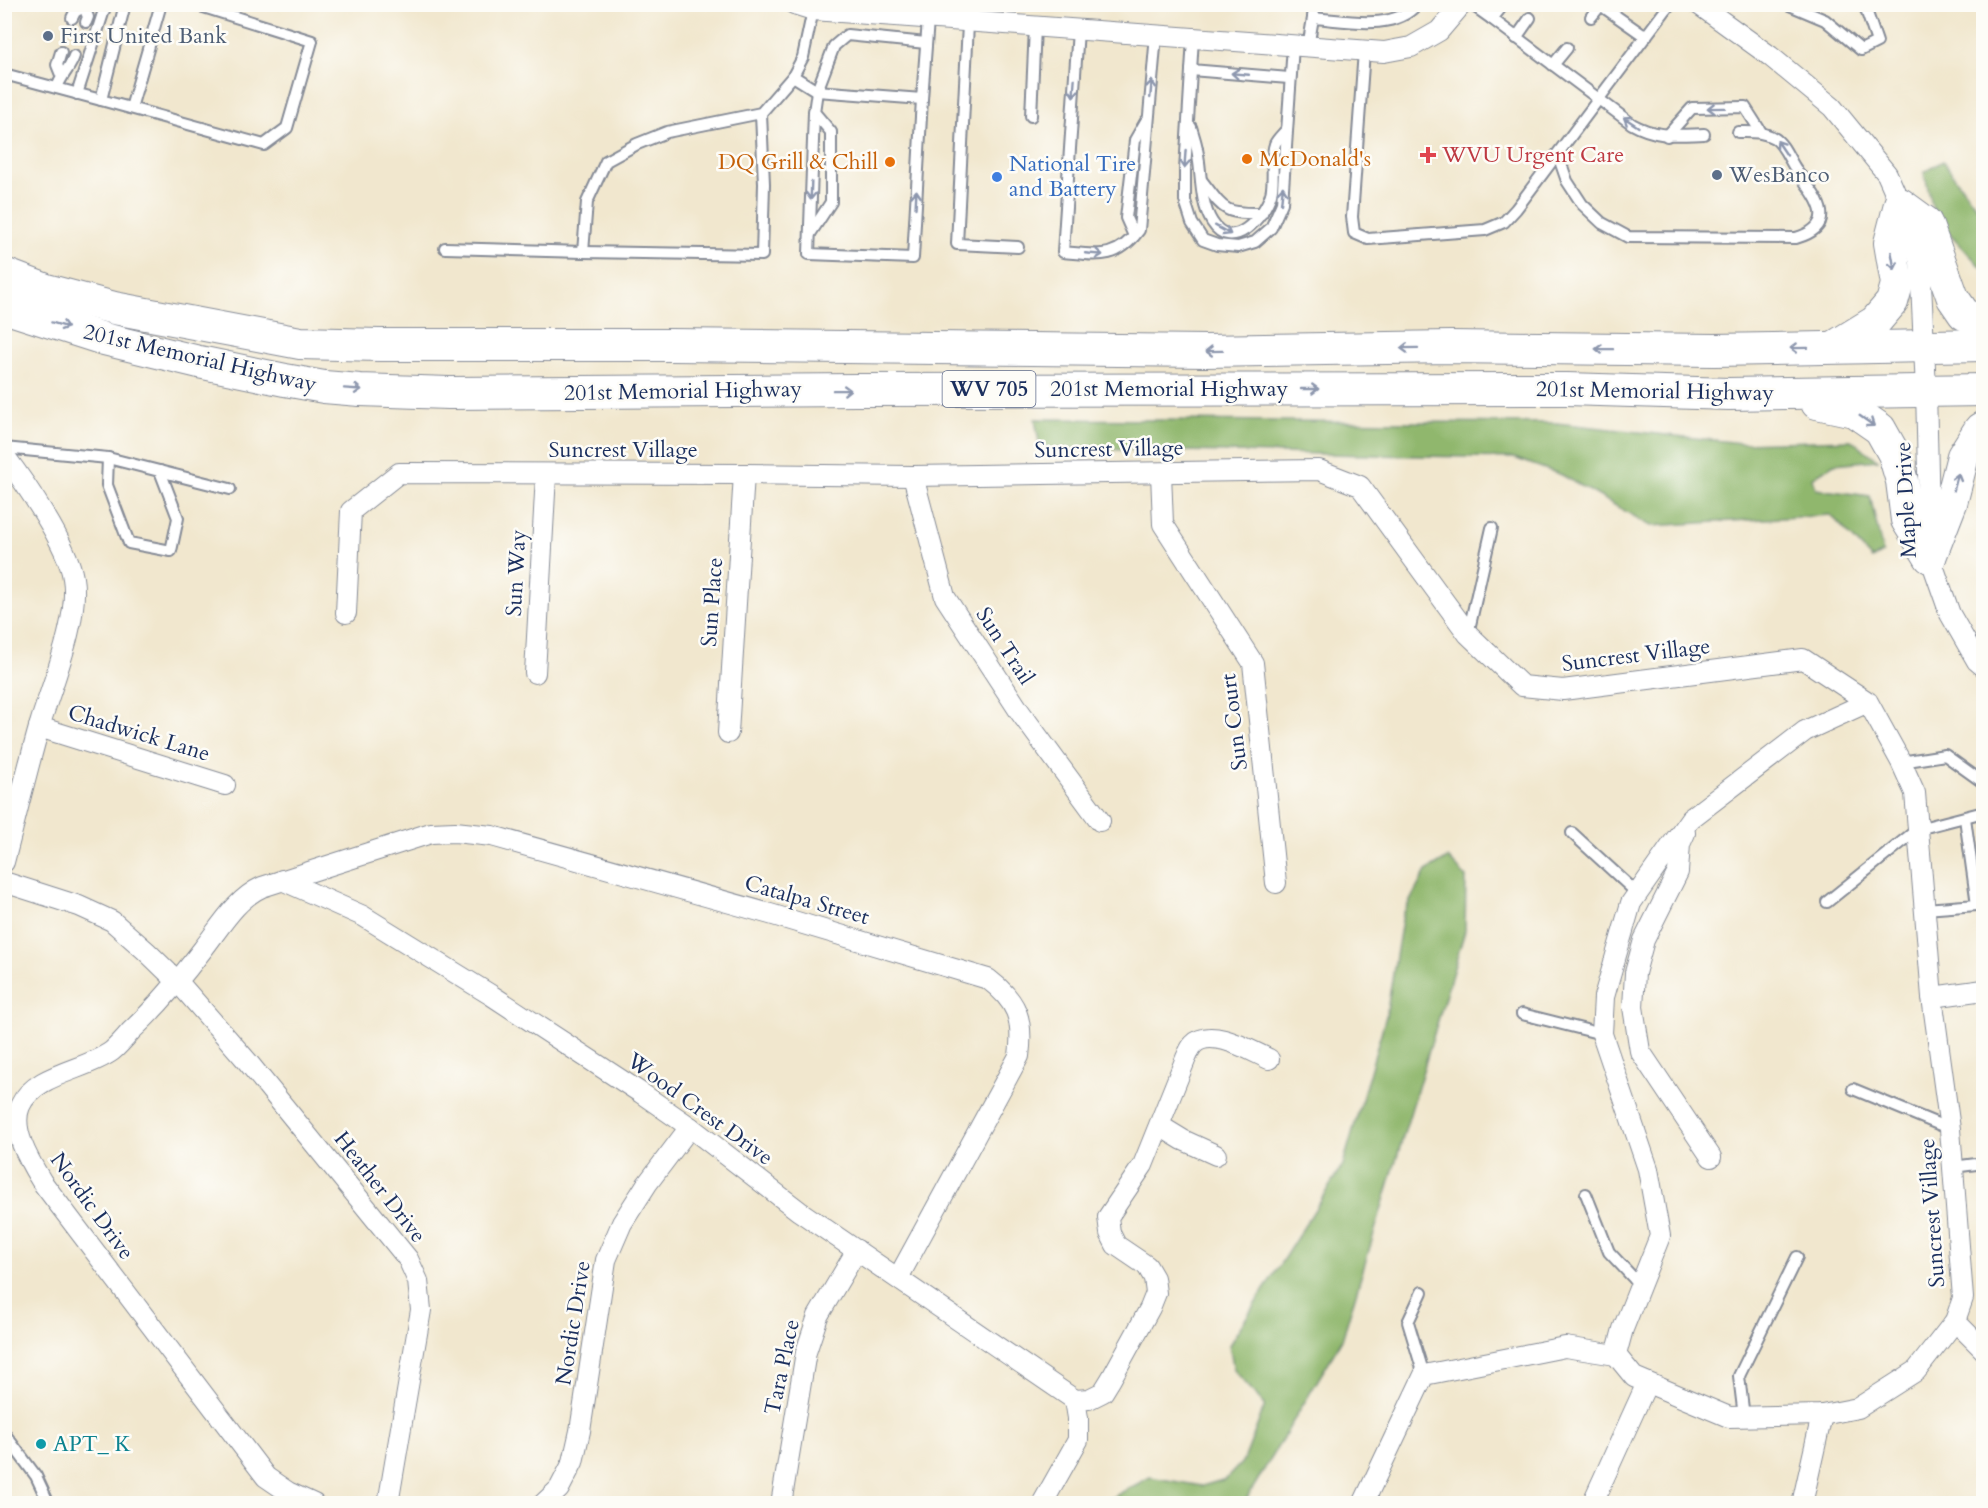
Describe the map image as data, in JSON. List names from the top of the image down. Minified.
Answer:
{"streets":{"main road":["201st Memorial Highway","WV 705"],"street":["Suncrest Village","Maple Drive","Sun Way","Sun Place","Sun Trail","Sun Court","Chadwick Lane","Catalpa Street","Wood Crest Drive","Heather Drive","Nordic Drive","Tara Place"]},"crossings":[["201st Memorial Highway","Maple Drive"],["Suncrest Village","Sun Way"],["Suncrest Village","Sun Place"],["Suncrest Village","Sun Trail"],["Suncrest Village","Sun Court"],["Catalpa Street","Wood Crest Drive"],["Catalpa Street","Nordic Drive"],["Wood Crest Drive","Nordic Drive"],["Wood Crest Drive","Tara Place"],["Heather Drive","Nordic Drive"]],"places":{"other":["First United Bank","McDonald's","DQ Grill & Chill","WesBanco","National Tire and Battery","APT_ K"],"health":["WVU Urgent Care"]}}
